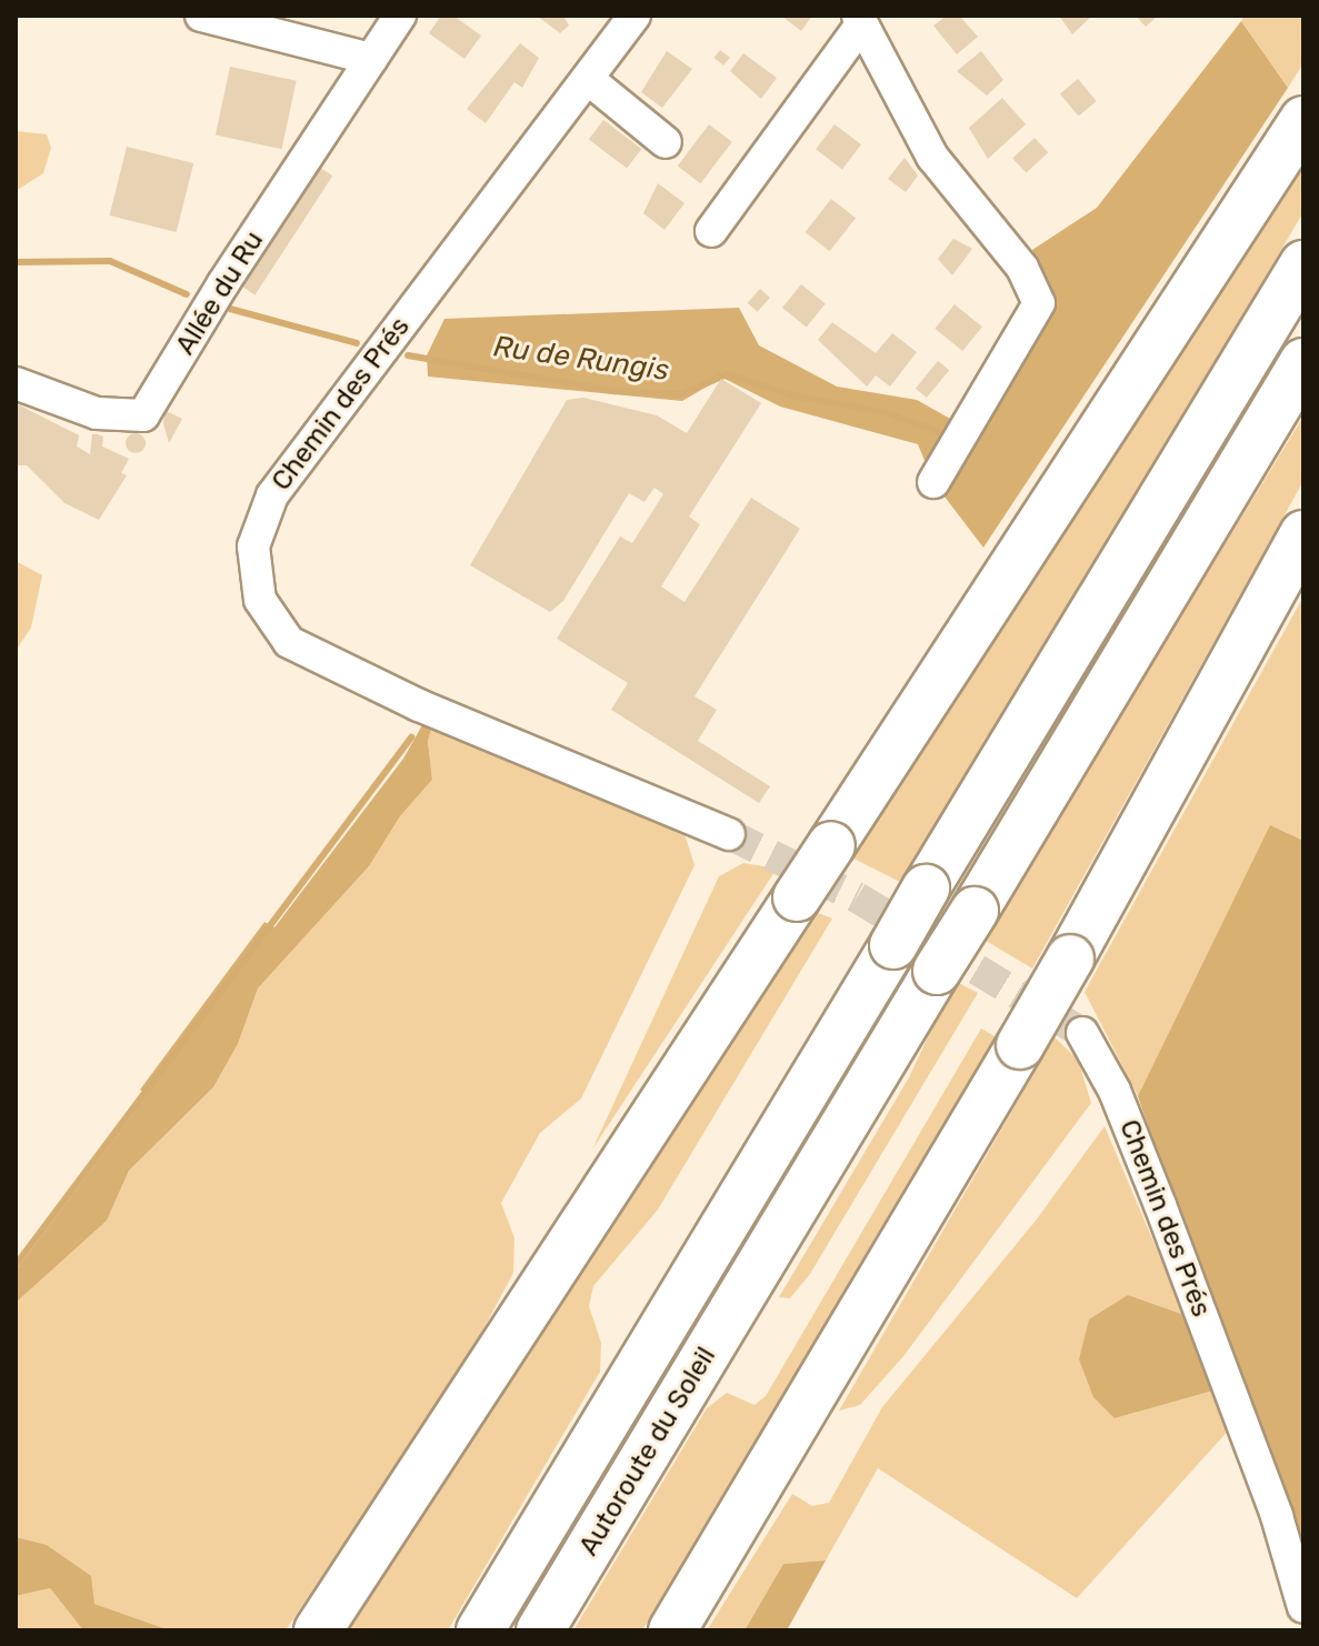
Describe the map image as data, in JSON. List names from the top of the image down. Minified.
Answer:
{"streets":{"highway":["Autoroute du Soleil"],"street":["Allée du Ru","Chemin des Prés"]},"water":["Ru de Rungis"]}
